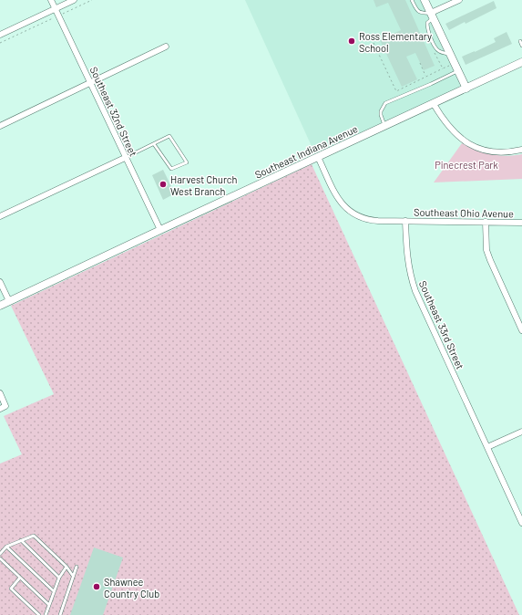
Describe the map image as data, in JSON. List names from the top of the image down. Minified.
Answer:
{"streets":{"street":["Southeast 32nd Street","Southeast Indiana Avenue","Southeast Ohio Avenue","Southeast 33rd Street"]},"crossings":[["Southeast 32nd Street","Southeast Indiana Avenue"],["Southeast Ohio Avenue","Southeast 33rd Street"]],"parks":["Pinecrest Park"],"places":["Ross Elementary School","Harvest Church West Branch","Shawnee Country Club"]}
